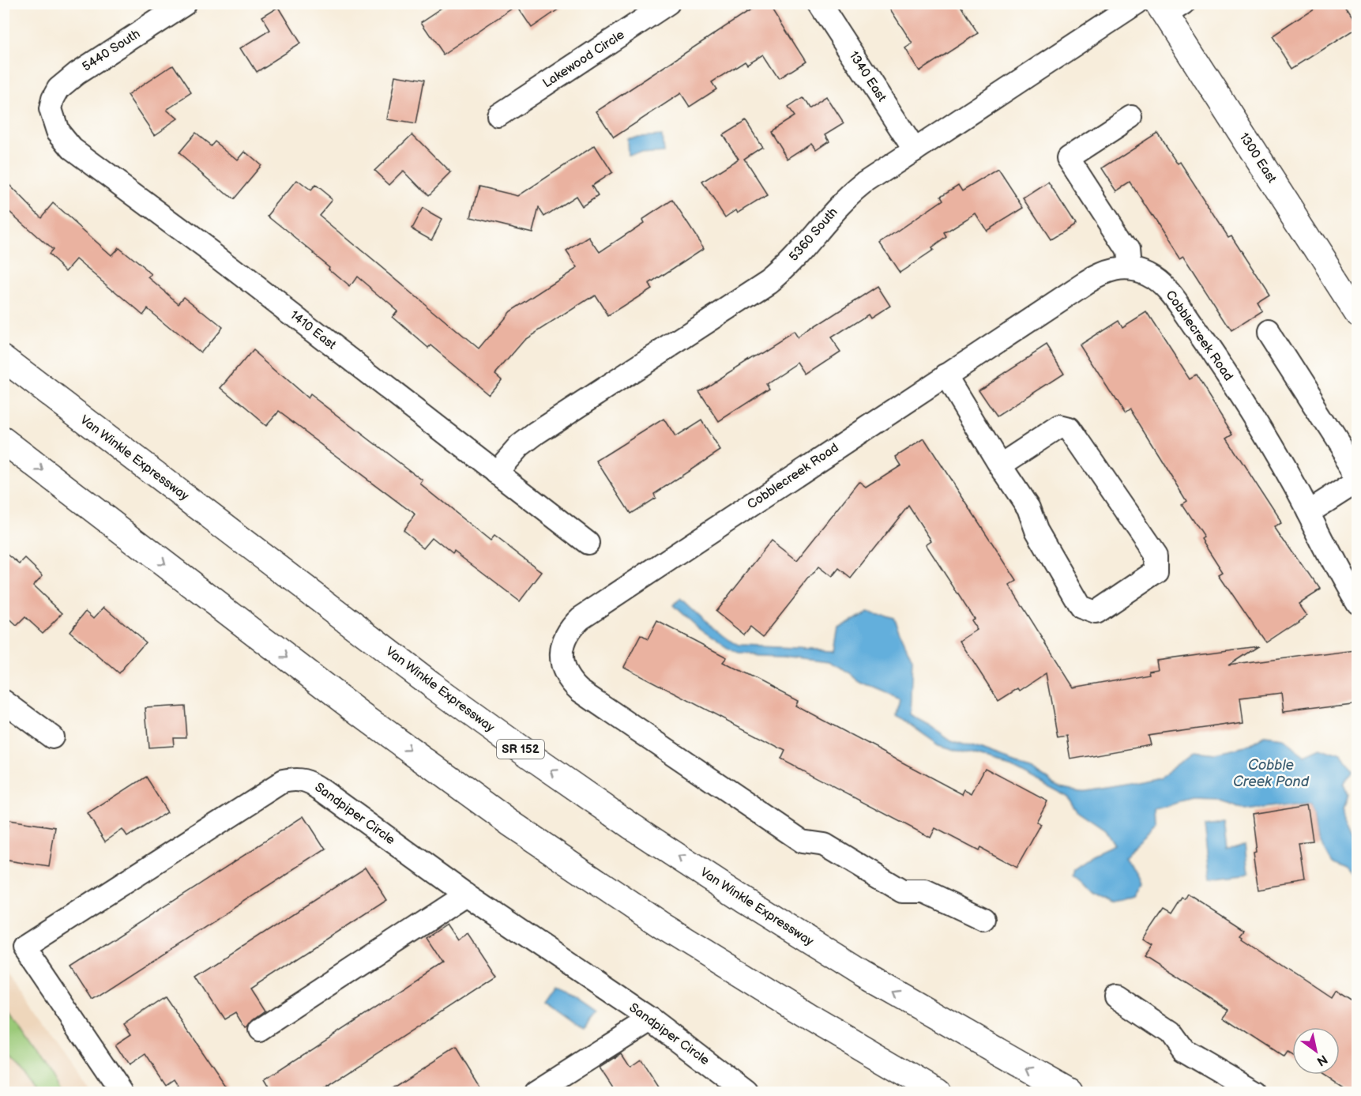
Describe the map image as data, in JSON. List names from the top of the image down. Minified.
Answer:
{"streets":{"main road":["1300 East","Van Winkle Expressway","SR 152"],"street":["5440 South","Lakewood Circle","1340 East","5360 South","1410 East","Cobblecreek Road","Sandpiper Circle"]},"crossings":[["5440 South","1410 East"],["1340 East","5360 South"],["5360 South","1410 East"]],"water":["Cobble Creek Pond"],"north":"bottom right"}
